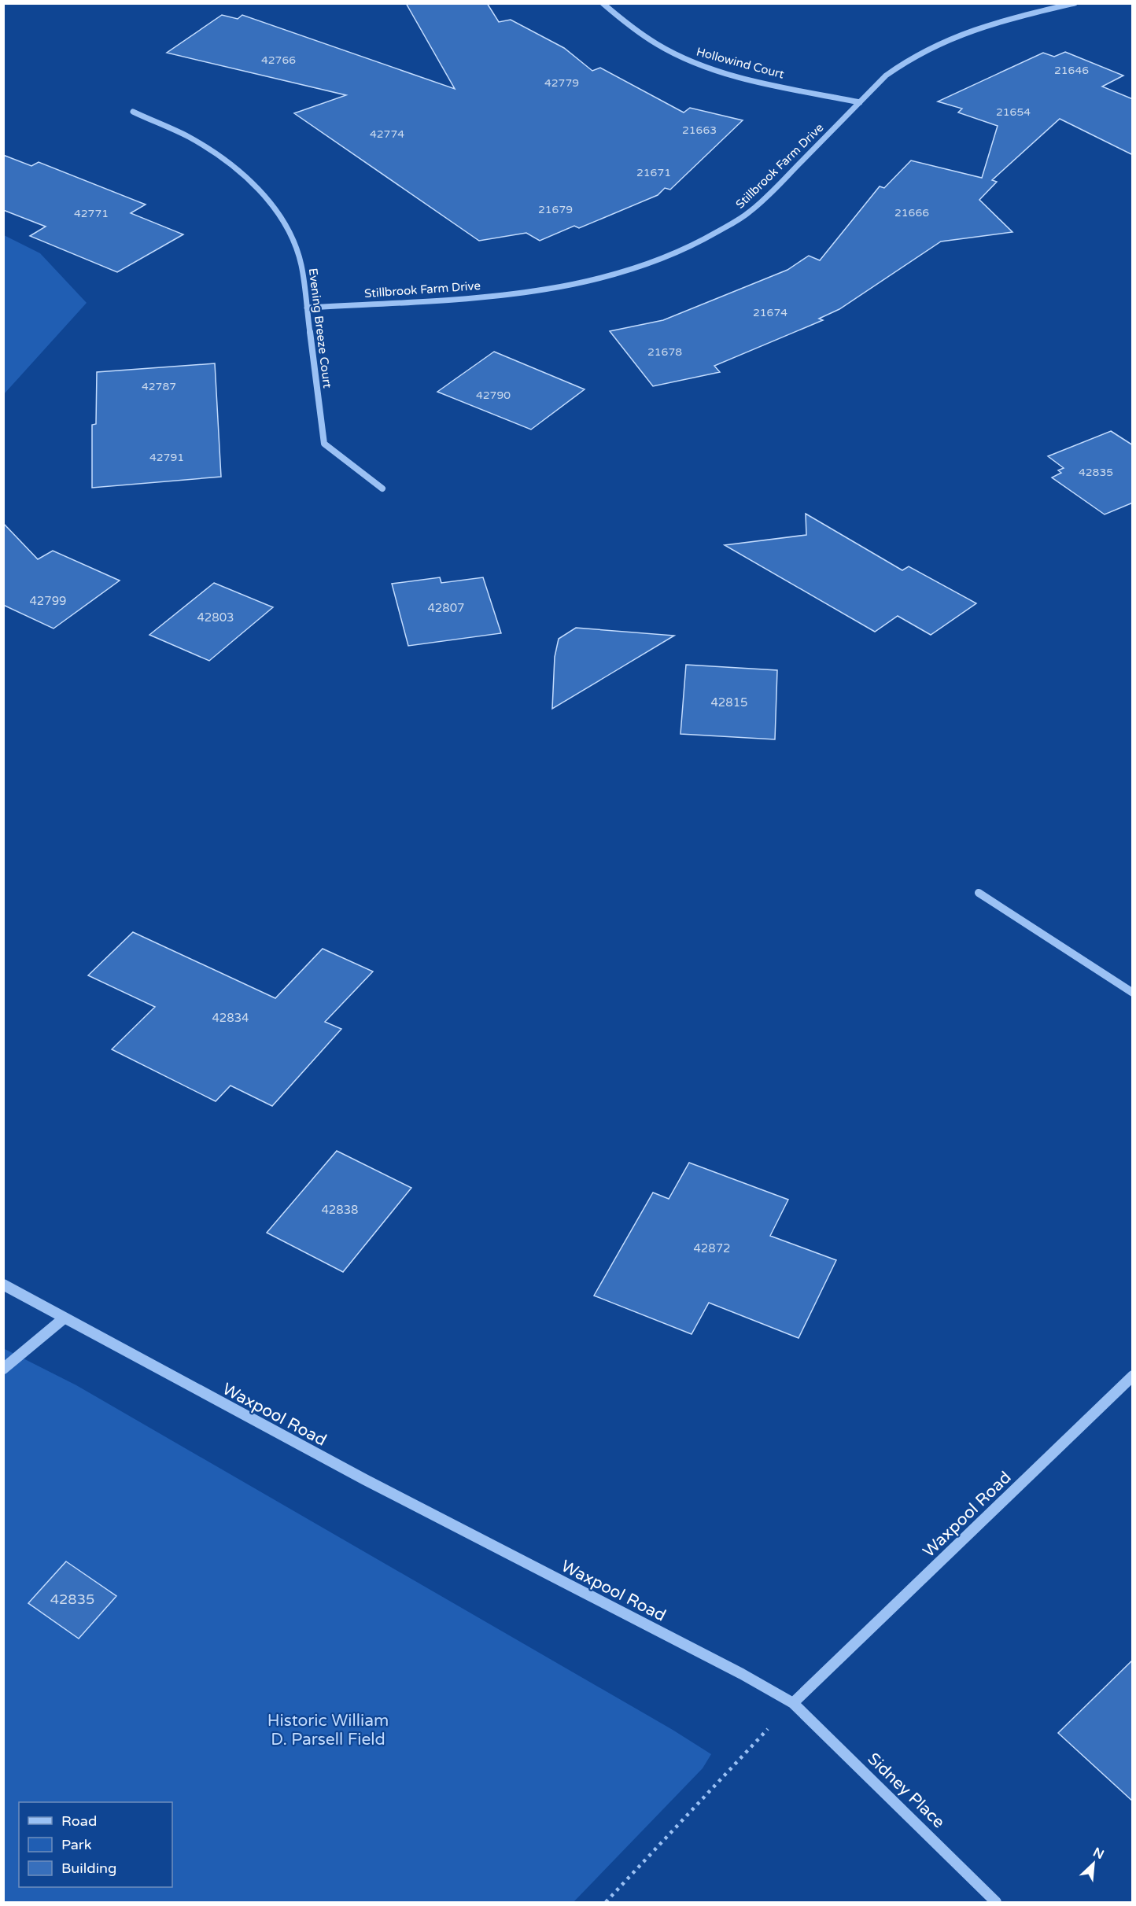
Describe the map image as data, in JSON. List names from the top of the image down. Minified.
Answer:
{"streets":{"street":["Hollowind Court","Stillbrook Farm Drive","Evening Breeze Court","Waxpool Road","Sidney Place"]},"crossings":[["Hollowind Court","Stillbrook Farm Drive"],["Stillbrook Farm Drive","Evening Breeze Court"],["Waxpool Road","Sidney Place"]],"parks":["Historic William D. Parsell Field"],"house_numbers":["42766","21646","42779","21654","21663","42774","21671","21679","21666","42771","21674","21678","42787","42790","42791","42835","42799","42807","42803","42815","42834","42838","42872","42835"],"legend":["Road","Park","Building"],"north":"top right"}
